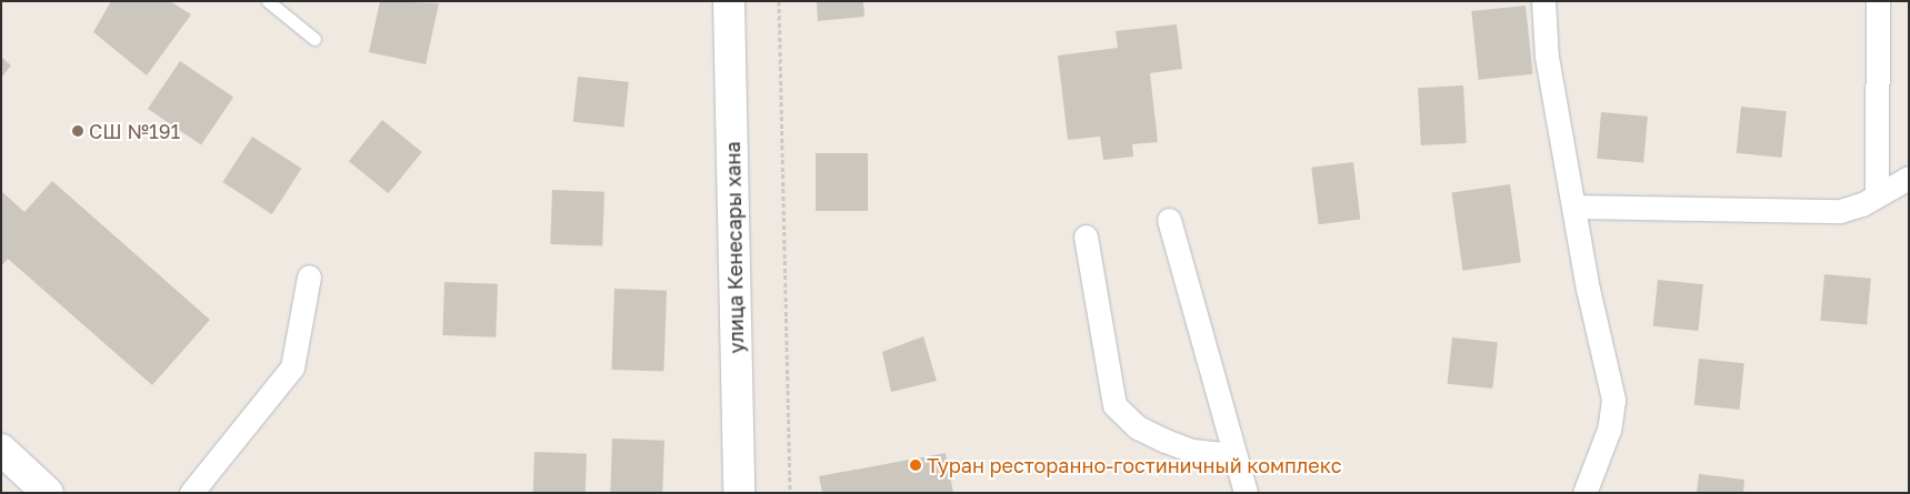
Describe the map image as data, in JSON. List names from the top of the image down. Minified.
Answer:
{"streets":{"street":["улица Кенесары хана"]},"places":["СШ №191","Туран ресторанно-гостиничный комплекс"]}
